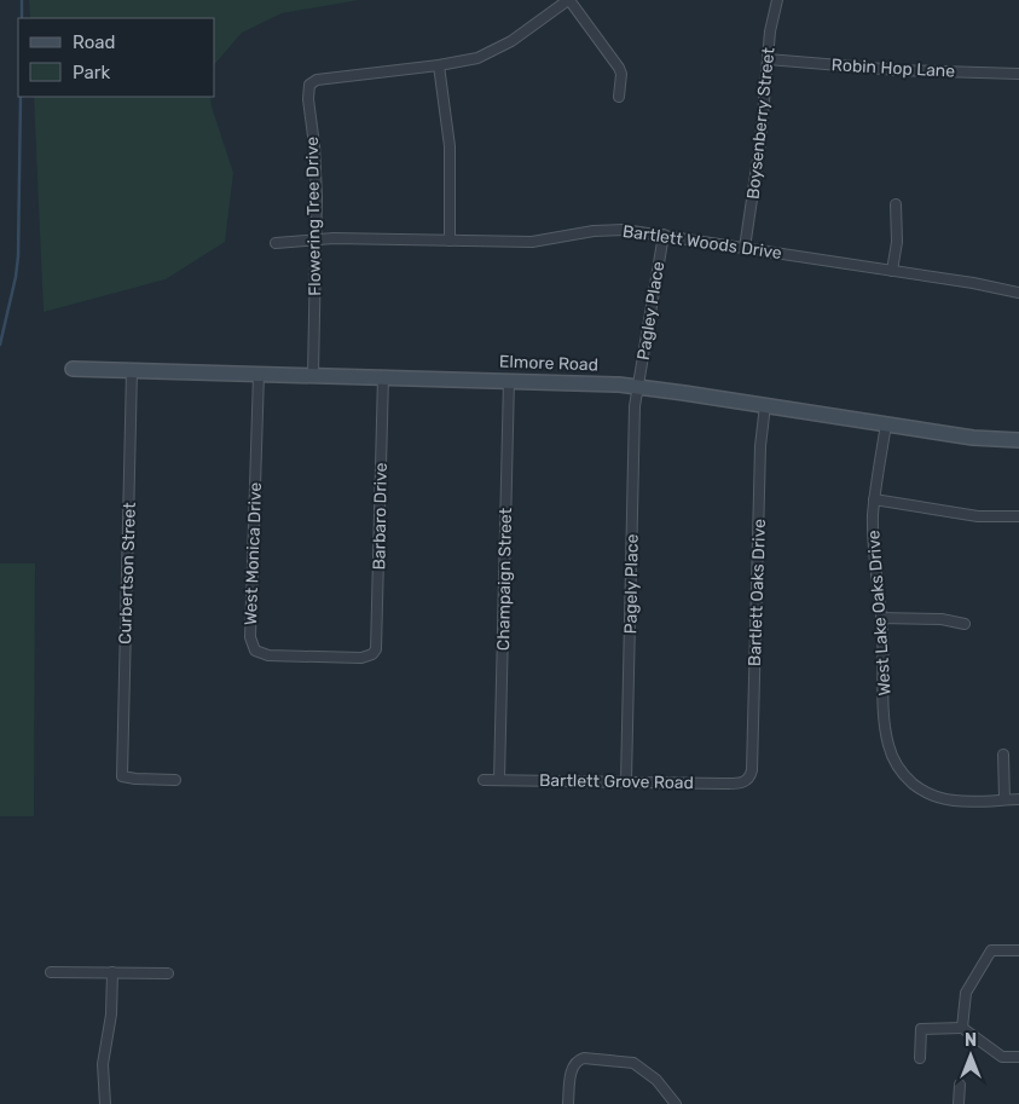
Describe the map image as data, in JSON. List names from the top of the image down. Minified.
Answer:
{"streets":{"street":["Robin Hop Lane","Boysenberry Street","Flowering Tree Drive","Bartlett Woods Drive","Pagley Place","Elmore Road","Barbaro Drive","West Monica Drive","Curbertson Street","Champaign Street","Pagely Place","Bartlett Oaks Drive","West Lake Oaks Drive","Bartlett Grove Road"]},"crossings":[["Robin Hop Lane","Boysenberry Street"],["Boysenberry Street","Bartlett Woods Drive"],["Flowering Tree Drive","Bartlett Woods Drive"],["Flowering Tree Drive","Elmore Road"],["Bartlett Woods Drive","Pagley Place"],["Pagley Place","Elmore Road"],["Pagley Place","Pagely Place"],["Elmore Road","Barbaro Drive"],["Elmore Road","West Monica Drive"],["Elmore Road","Curbertson Street"],["Elmore Road","Champaign Street"],["Elmore Road","Pagely Place"],["Elmore Road","Bartlett Oaks Drive"],["Elmore Road","West Lake Oaks Drive"],["Barbaro Drive","West Monica Drive"],["Champaign Street","Bartlett Grove Road"],["Pagely Place","Bartlett Grove Road"],["Bartlett Oaks Drive","Bartlett Grove Road"]],"legend":["Road","Park"],"north":"top"}
